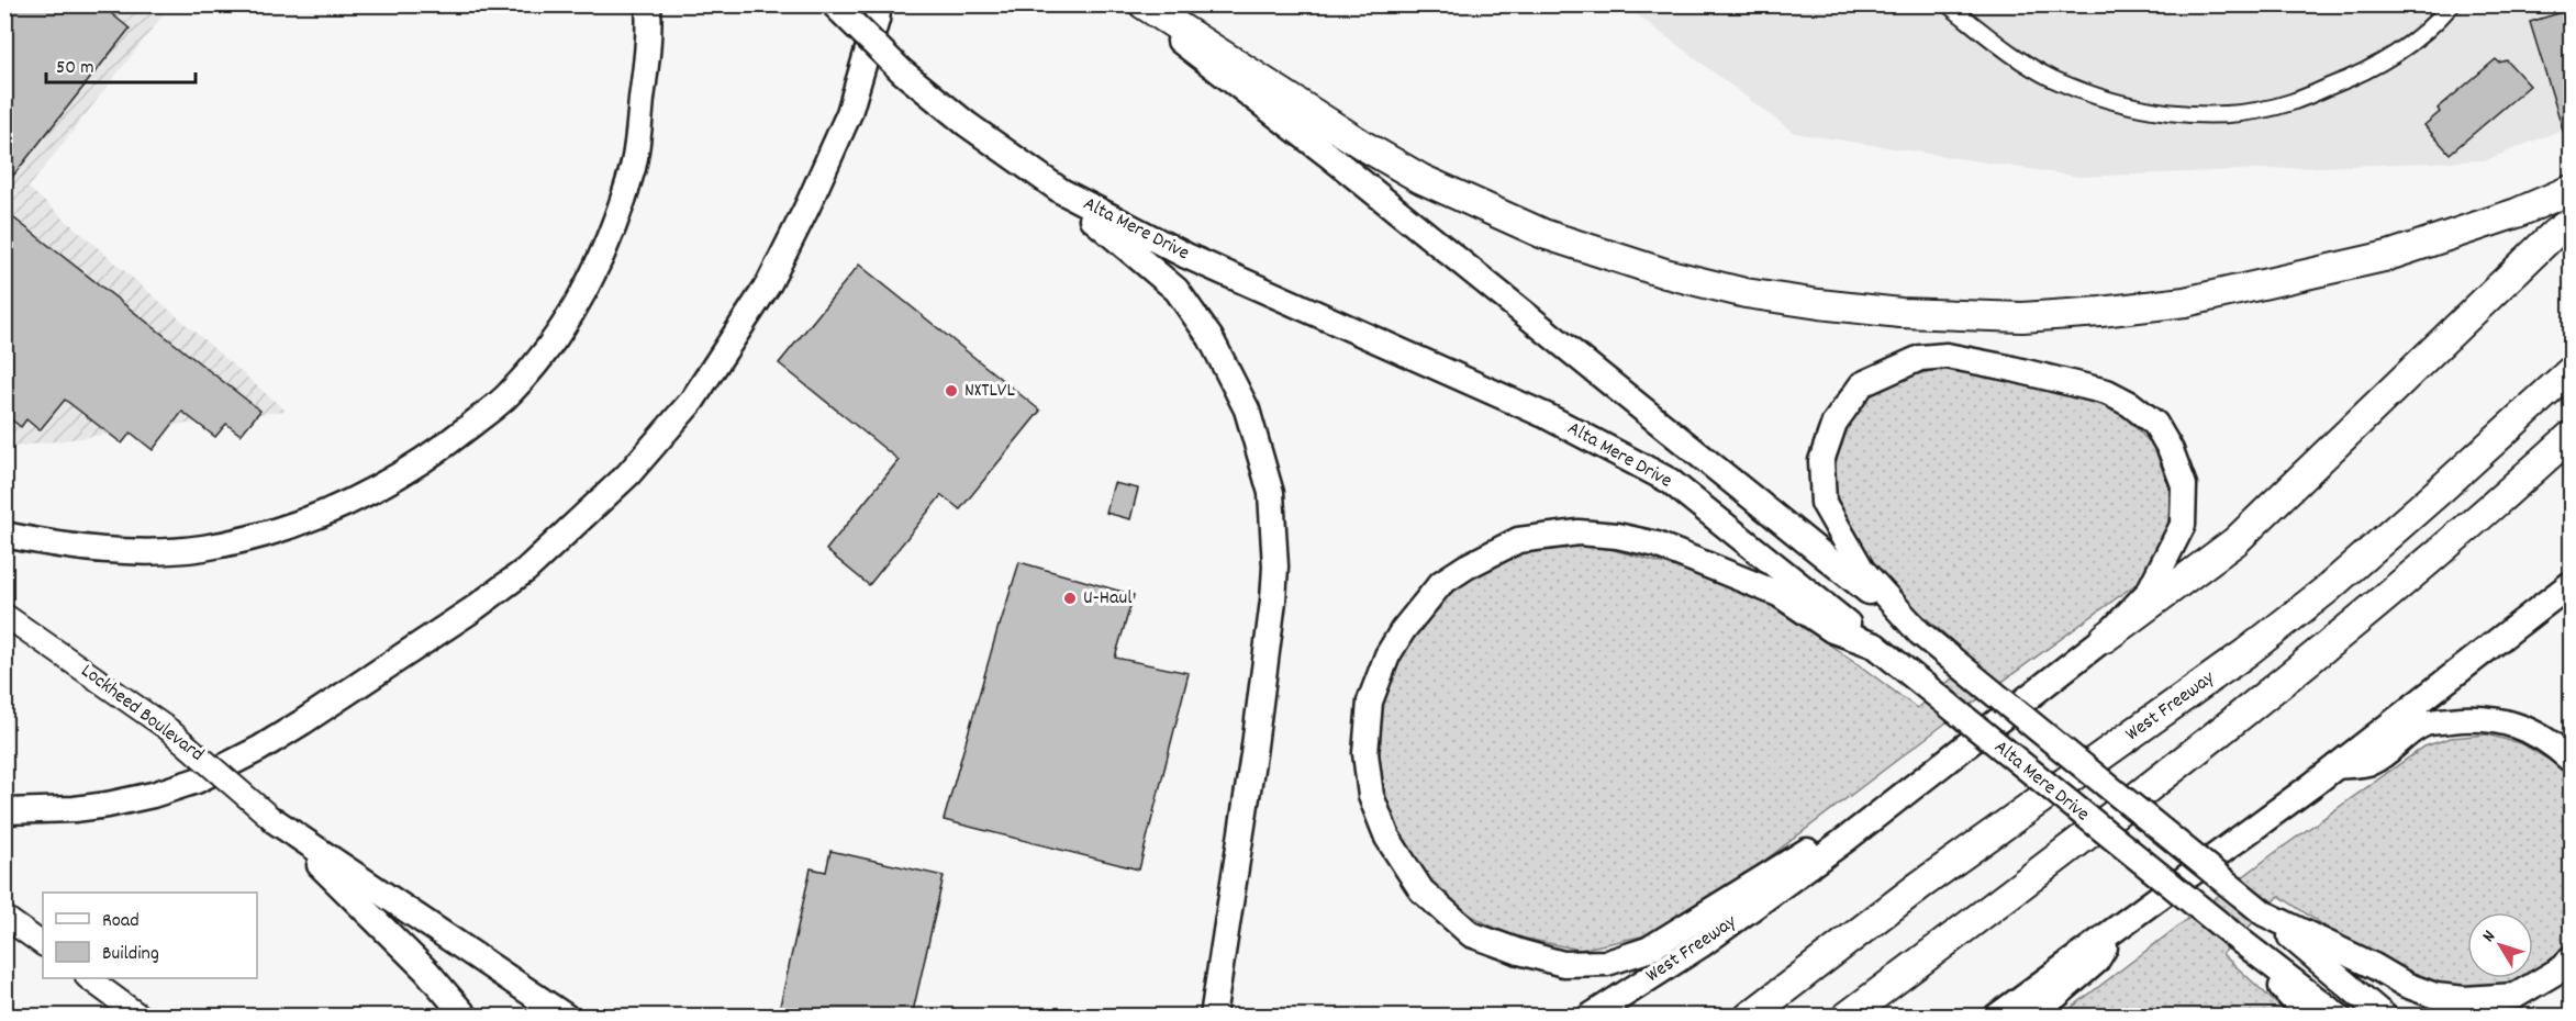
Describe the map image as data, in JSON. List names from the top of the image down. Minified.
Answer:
{"streets":{"highway":["West Freeway"],"main road":["Alta Mere Drive","Lockheed Boulevard"]},"crossings":[["Alta Mere Drive","West Freeway"]],"places":["NXTLVL","U-Haul"],"legend":["Road","Building"],"scale_bar":"50 m","north":"top left"}
